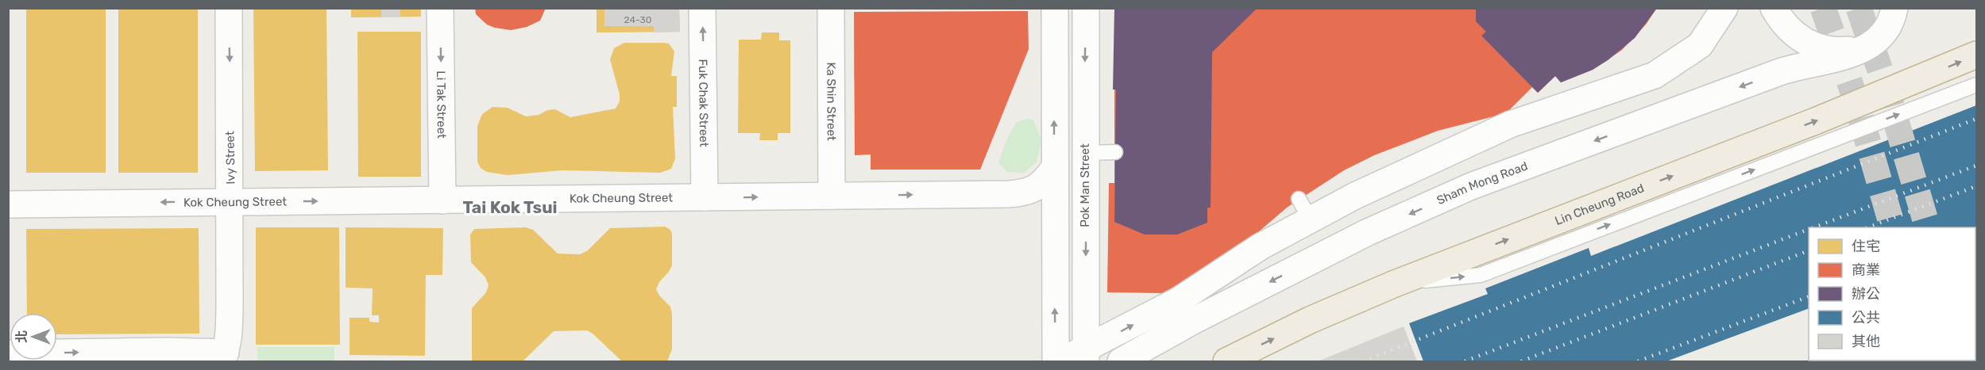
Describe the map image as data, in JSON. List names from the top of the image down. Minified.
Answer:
{"streets":{"highway":["Lin Cheung Road"],"street":["Ka Shin Street","Fuk Chak Street","Li Tak Street","Ivy Street","Sham Mong Road","Pok Man Street","Kok Cheung Street"]},"crossings":[["Ka Shin Street","Kok Cheung Street"],["Fuk Chak Street","Kok Cheung Street"],["Li Tak Street","Kok Cheung Street"],["Ivy Street","Kok Cheung Street"]],"one_way":["Fuk Chak Street","Li Tak Street","Ivy Street","Lin Cheung Road"],"districts":["Tai Kok Tsui"],"house_numbers":["24-30"],"legend":["住宅","商業","辦公","公共","其他"],"north":"left"}
